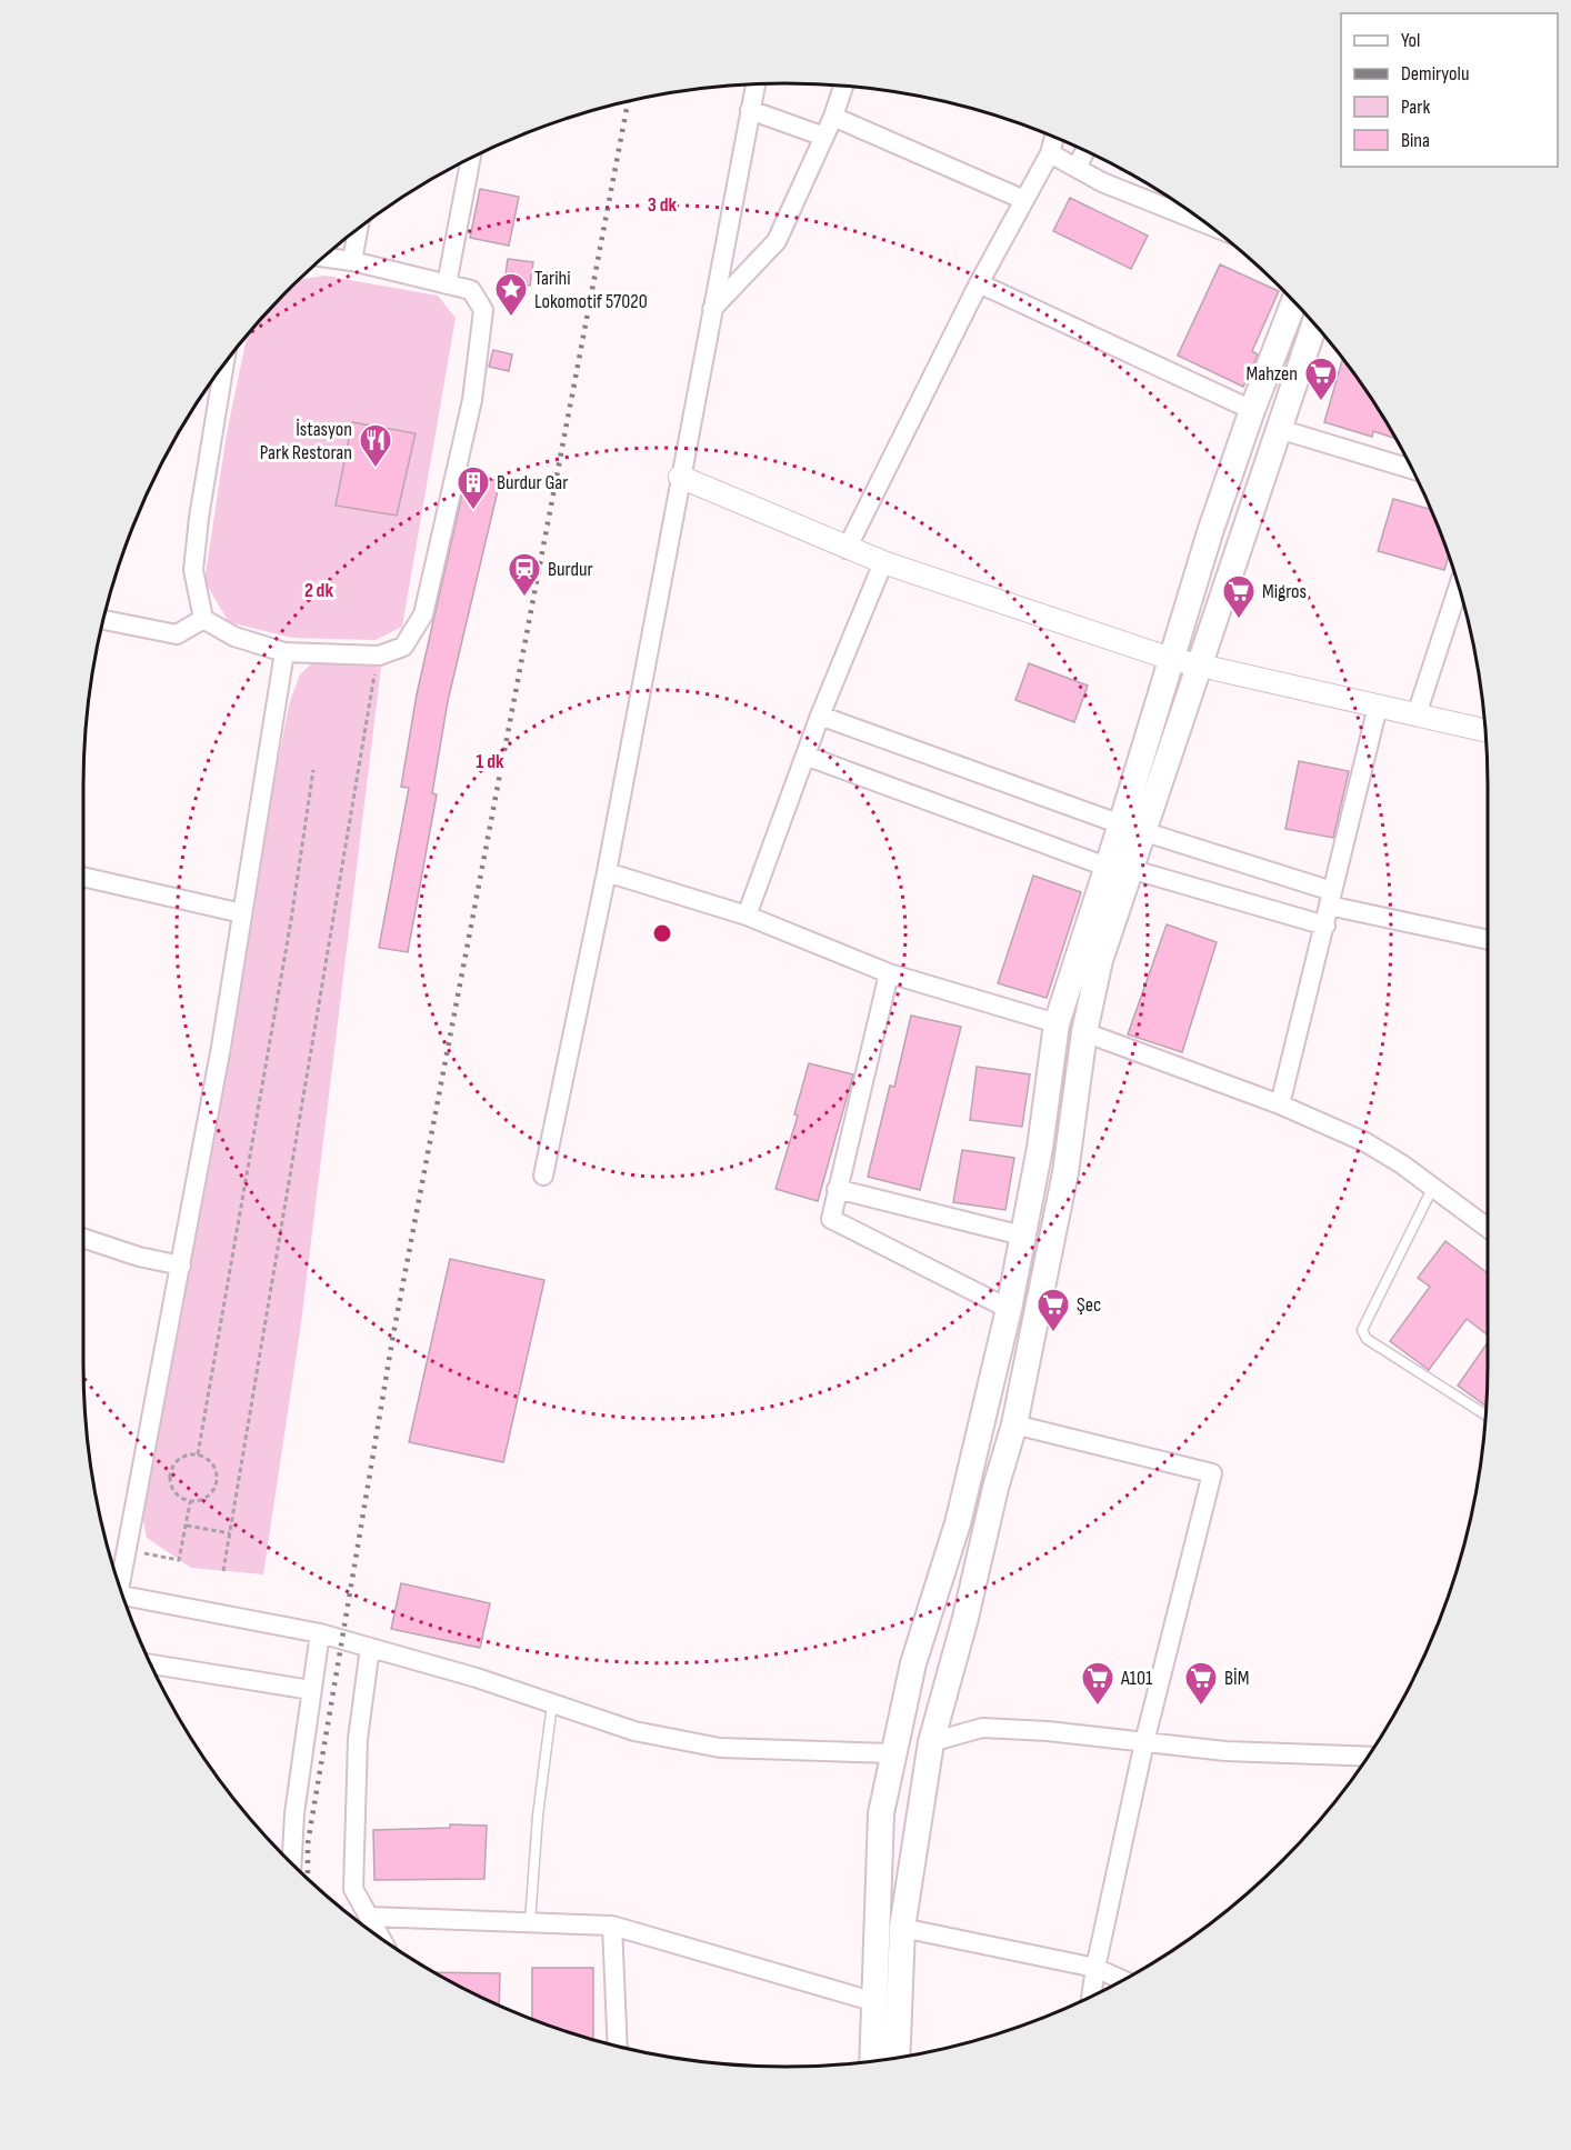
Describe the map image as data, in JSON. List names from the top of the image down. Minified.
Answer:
{"places":{"place":["Tarihi Lokomotif 57020"],"supermarket":["Mahzen","Migros","Şec","A101","BİM"],"restaurant":["İstasyon Park Restoran"],"building":["Burdur Gar"],"station":["Burdur"]},"legend":["Yol","Demiryolu","Park","Bina"],"rings":["3 dk","2 dk","1 dk"]}
